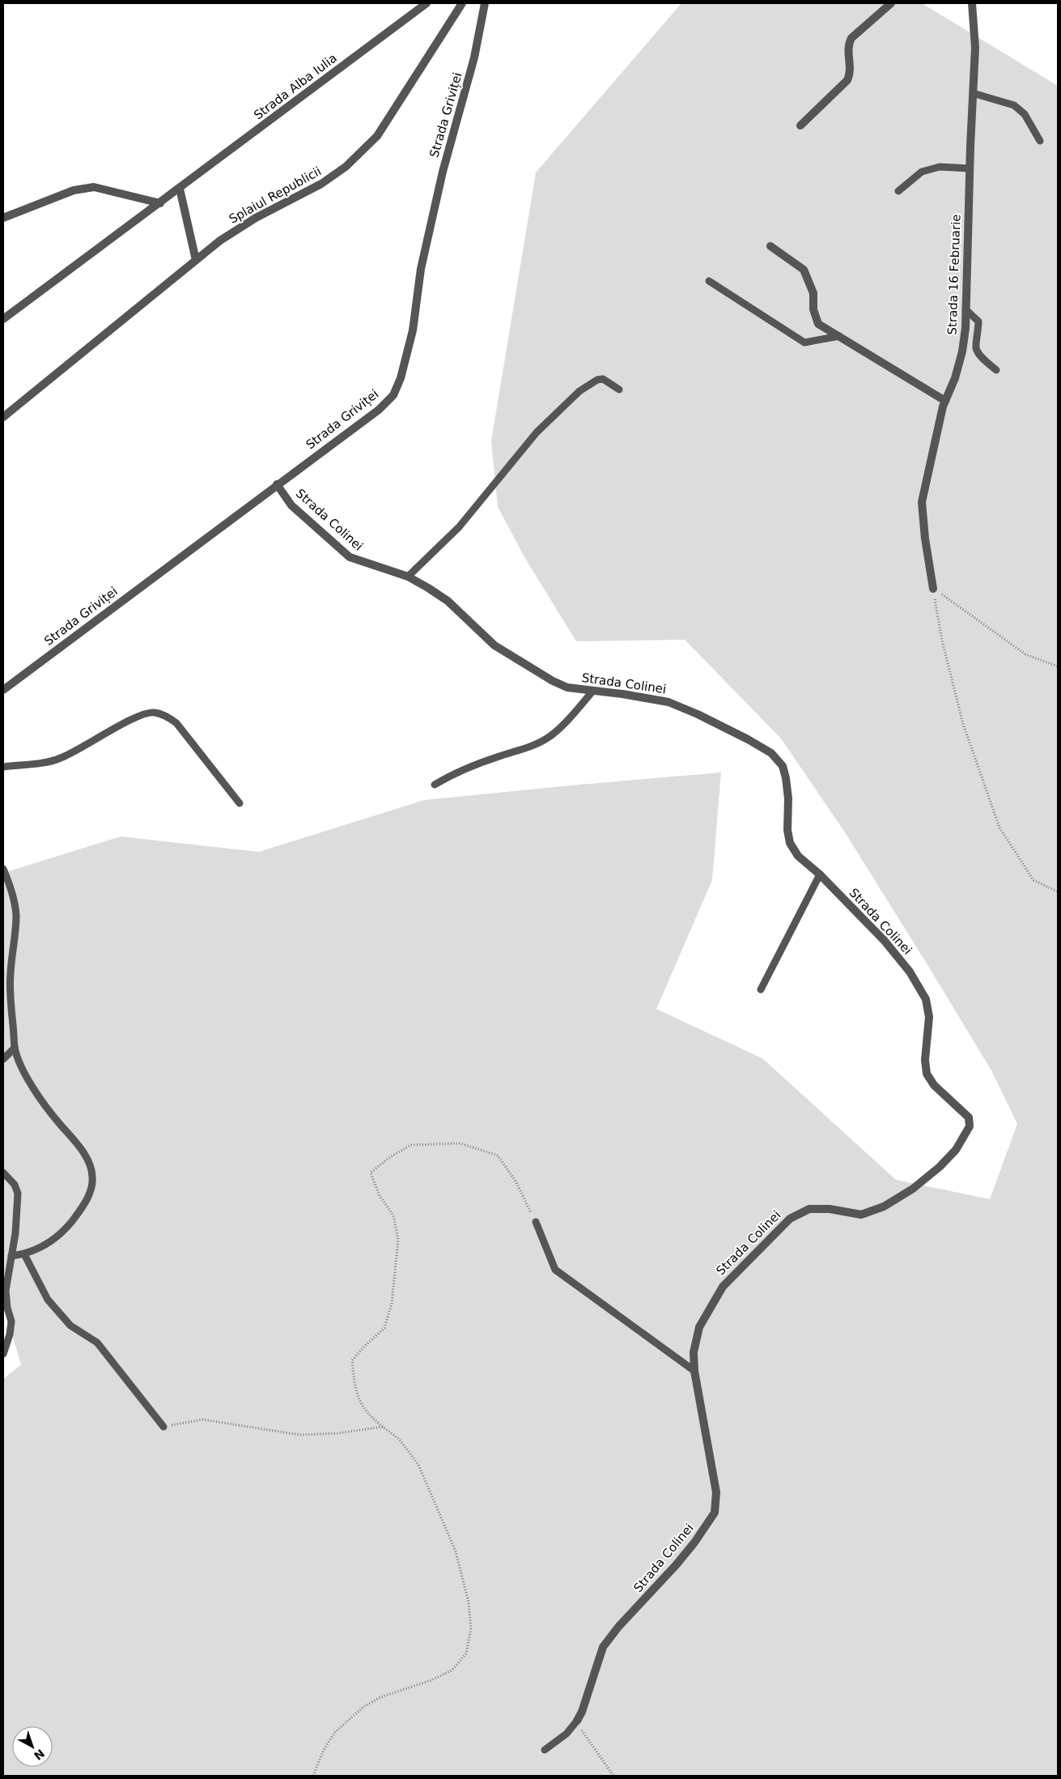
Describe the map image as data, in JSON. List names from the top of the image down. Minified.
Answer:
{"streets":{"street":["Strada Alba Iulia","Strada Griviței","Splaiul Republicii","Strada 16 Februarie","Strada Colinei"]},"crossings":[["Strada Griviței","Strada Colinei"]],"north":"bottom right"}
